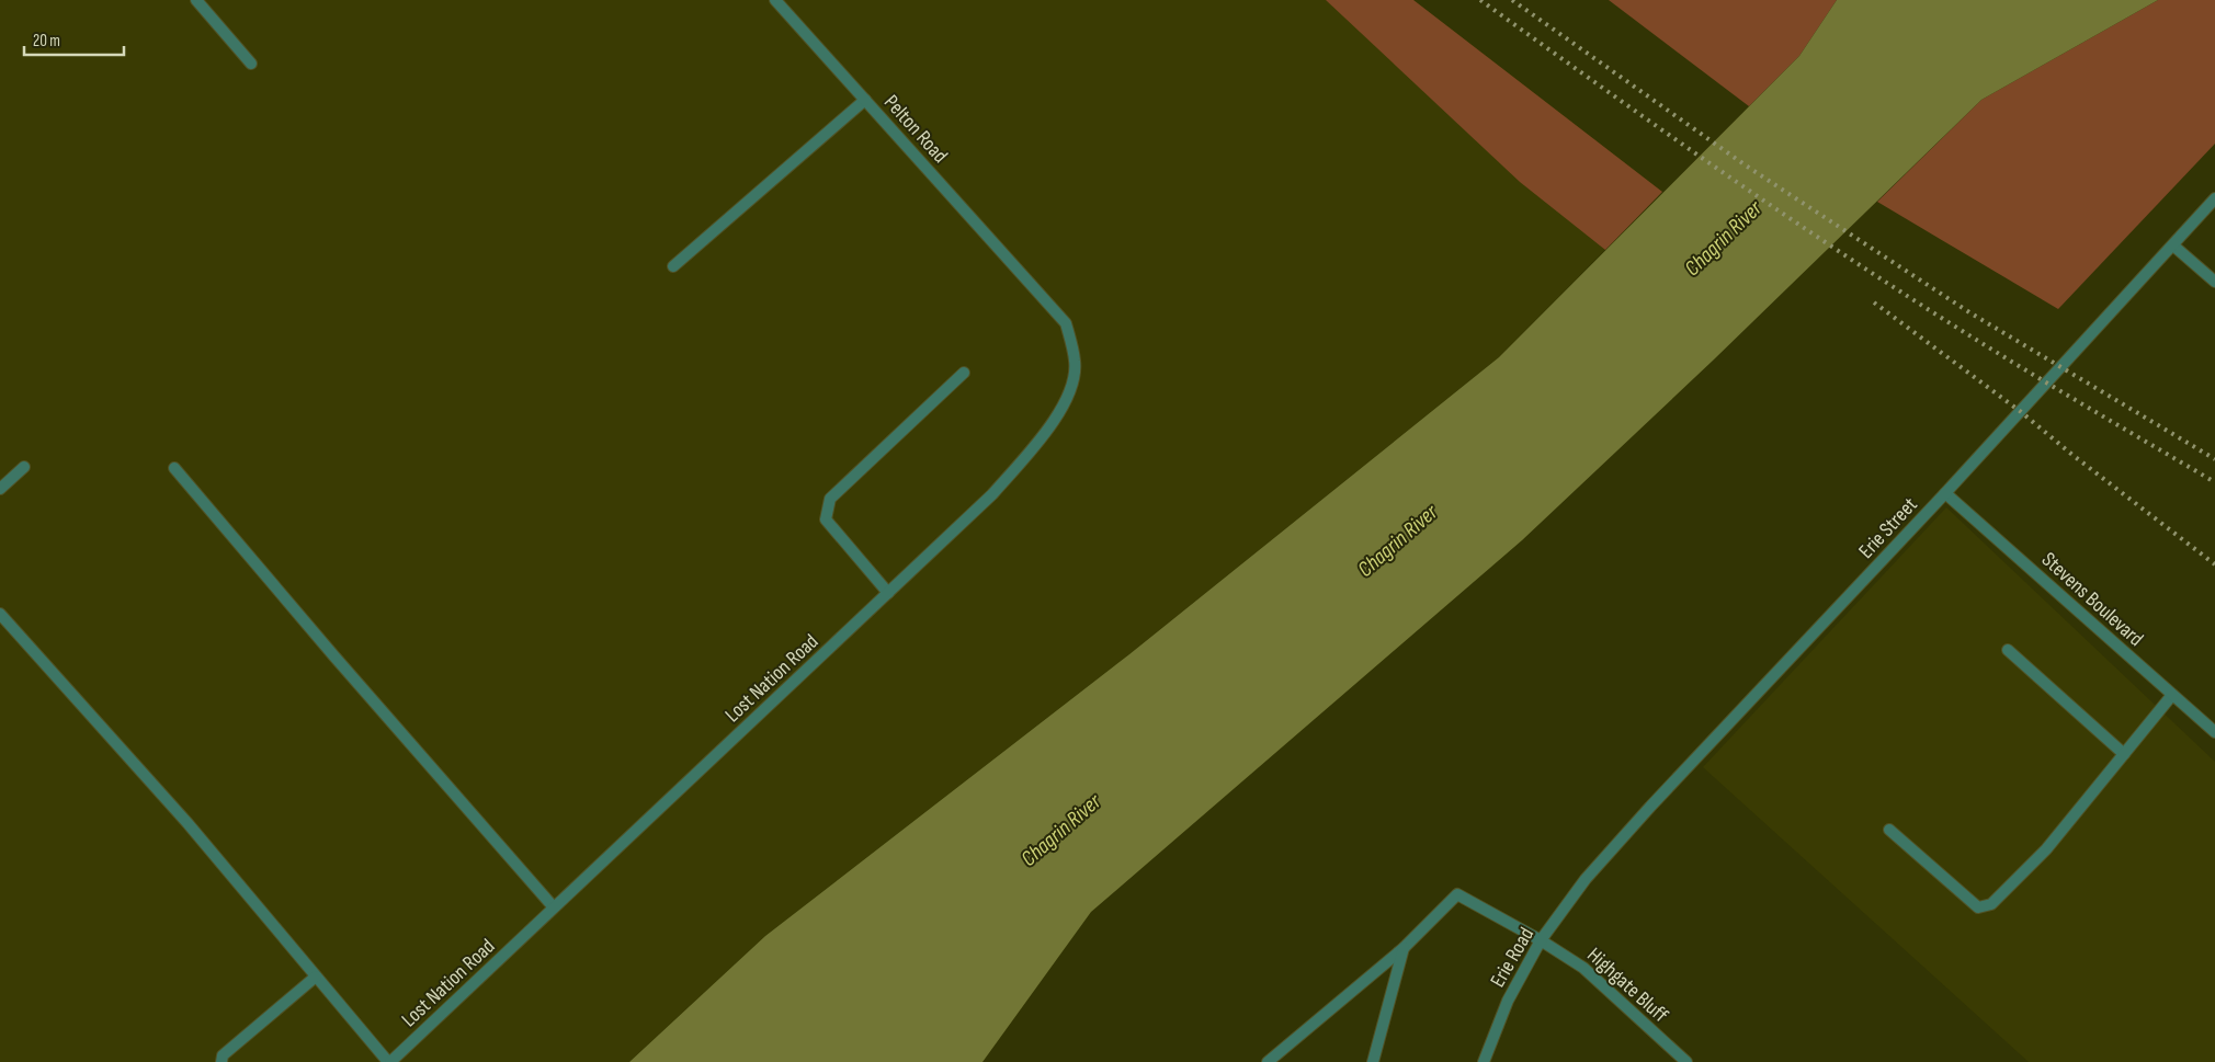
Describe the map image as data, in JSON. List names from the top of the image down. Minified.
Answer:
{"streets":{"street":["Pelton Road","Erie Street","Stevens Boulevard","Lost Nation Road","Erie Road","Highgate Bluff"]},"crossings":[["Pelton Road","Lost Nation Road"],["Erie Street","Stevens Boulevard"],["Erie Street","Erie Road"],["Erie Road","Highgate Bluff"]],"water":["Chagrin River"],"scale_bar":"20 m"}
